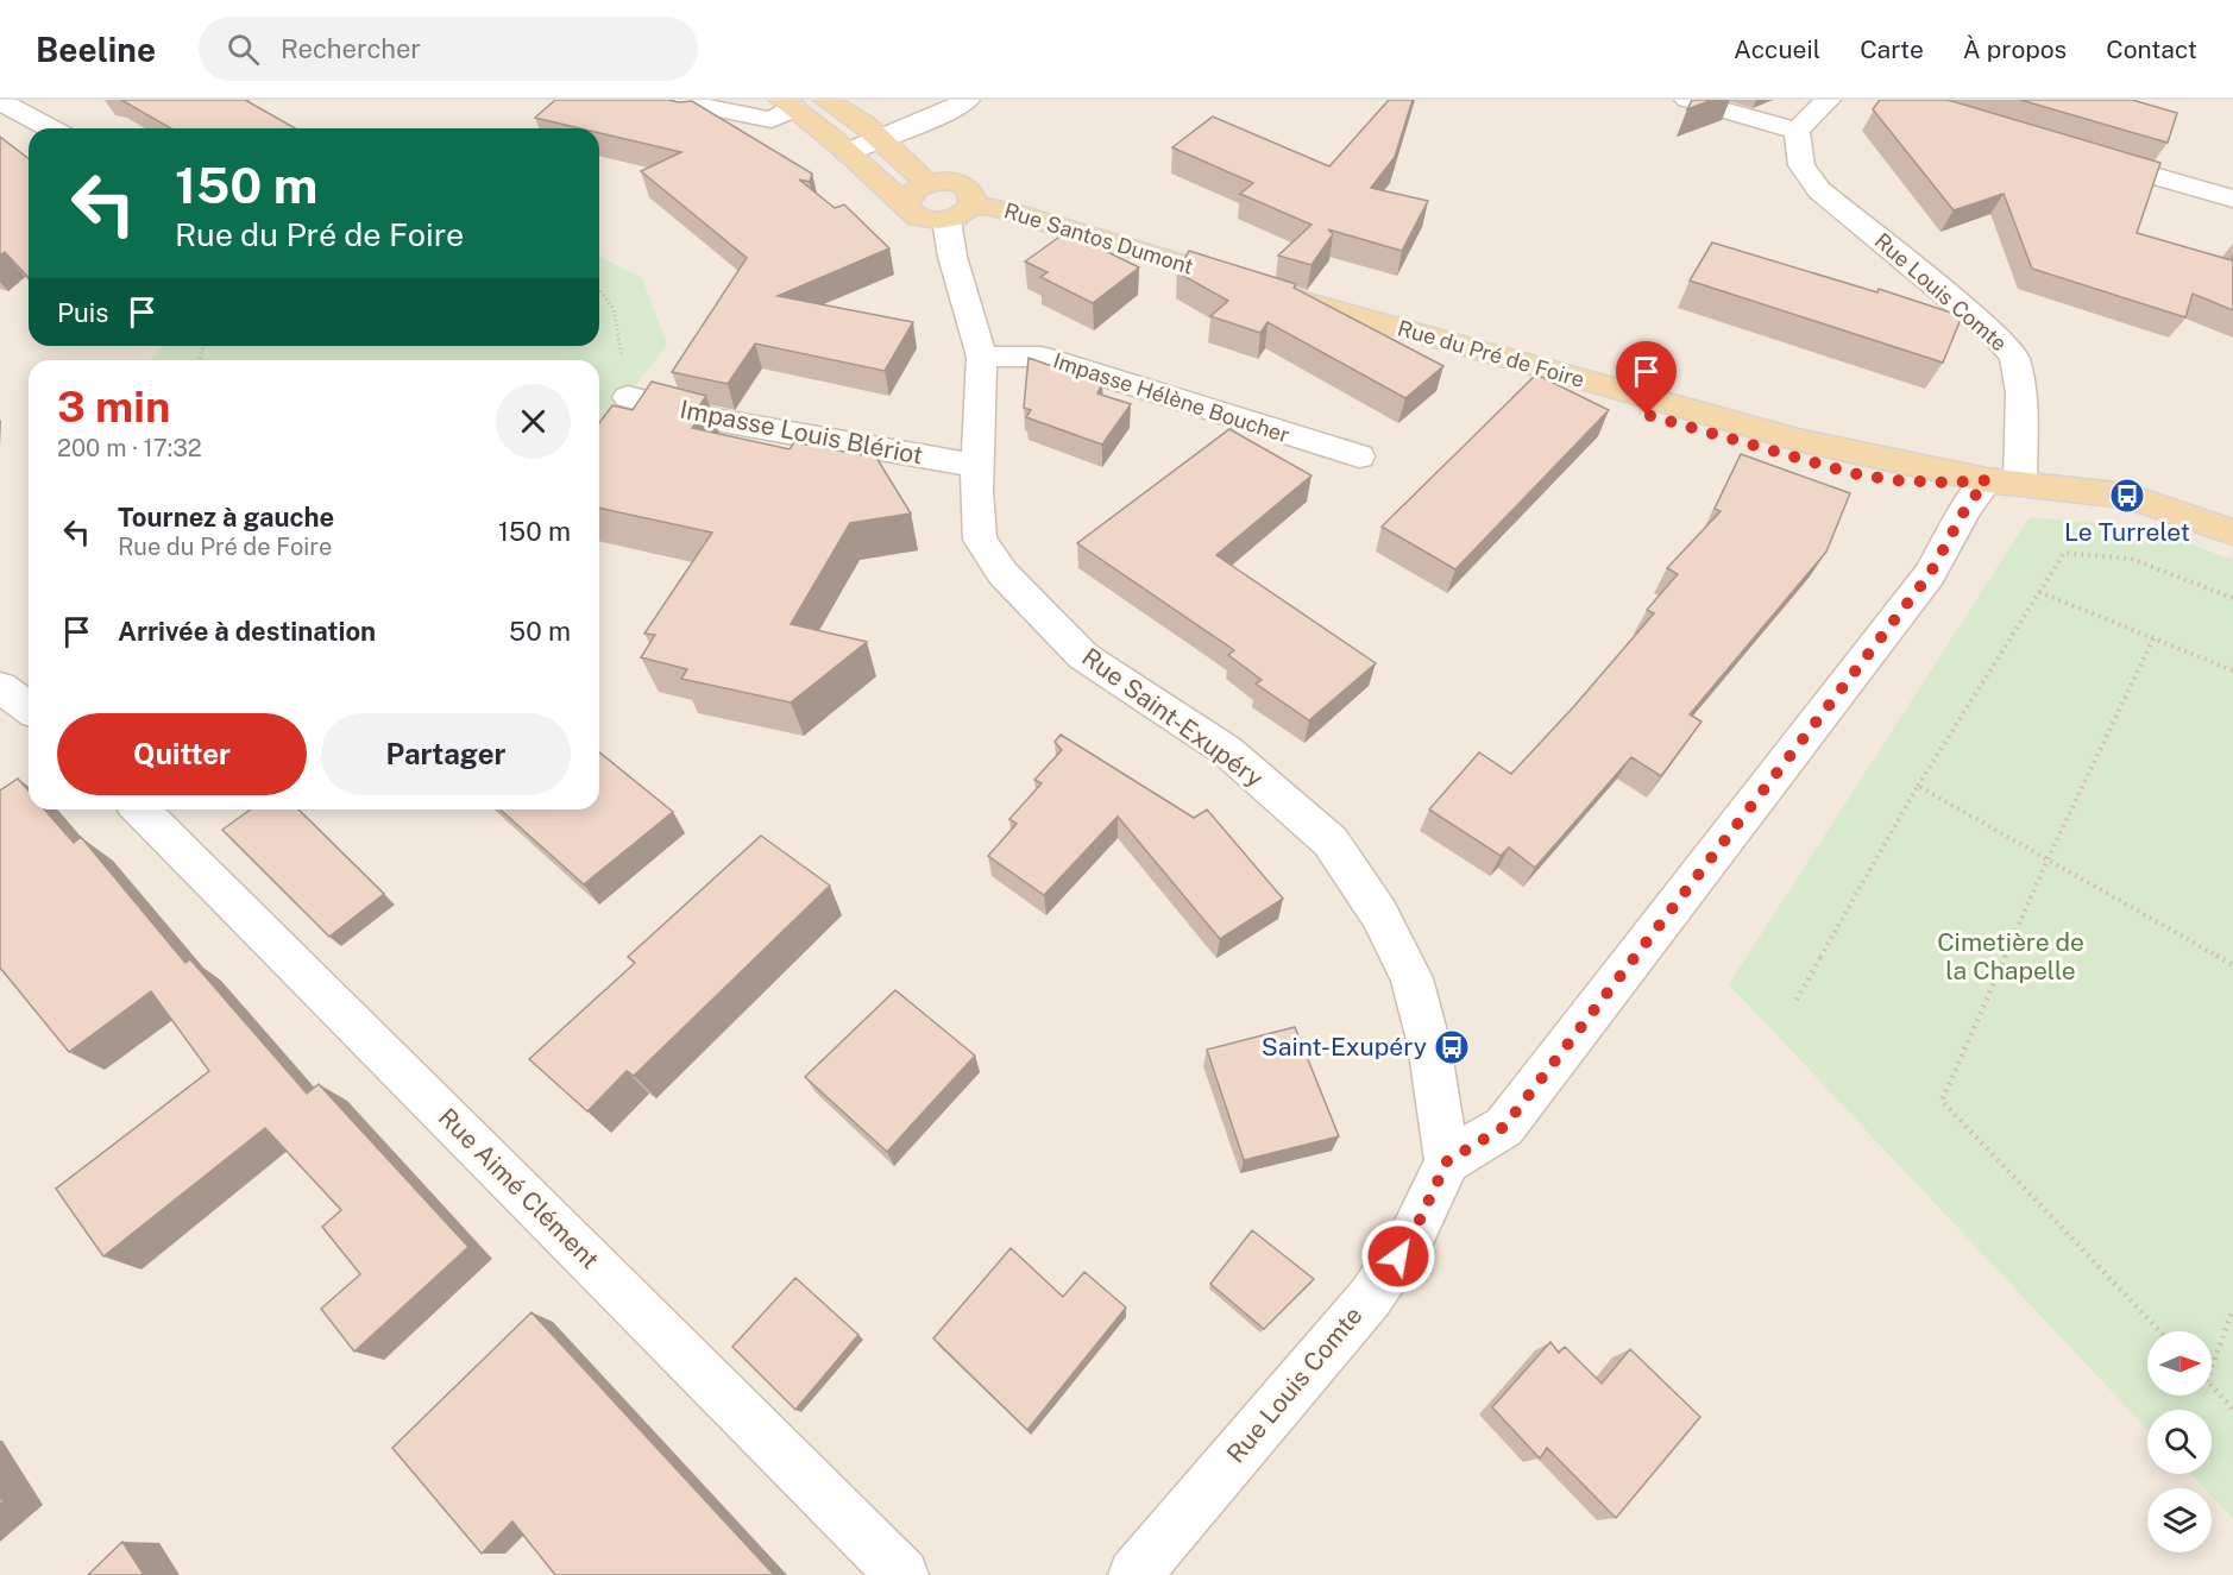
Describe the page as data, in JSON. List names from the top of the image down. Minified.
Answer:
{"streets":{"main road":["Rue Santos Dumont","Rue du Pré de Foire"],"street":["Rue Louis Comte","Impasse Hélène Boucher","Impasse Louis Blériot","Rue Saint-Exupéry","Rue Aimé Clément"]},"crossings":[["Rue Santos Dumont","Rue du Pré de Foire"],["Rue Santos Dumont","Rue Saint-Exupéry"],["Rue Louis Comte","Rue du Pré de Foire"],["Rue Louis Comte","Rue Saint-Exupéry"],["Impasse Hélène Boucher","Rue Saint-Exupéry"],["Impasse Louis Blériot","Rue Saint-Exupéry"]],"parks":["Cimetière de la Chapelle"],"places":{"bus stop":["Le Turrelet","Saint-Exupéry"]},"north":"right","page":{"header":"Beeline","search":"Rechercher","nav":["Accueil","Carte","À propos","Contact"],"turn":["150 m","Rue du Pré de Foire"],"then":"Puis","heading":["3 min","200 m · 17:32"],"list":[{"name":"Tournez à gauche","note":"Rue du Pré de Foire","value":"150 m"},{"name":"Arrivée à destination","value":"50 m"}],"buttons":["Quitter","Partager"]}}
